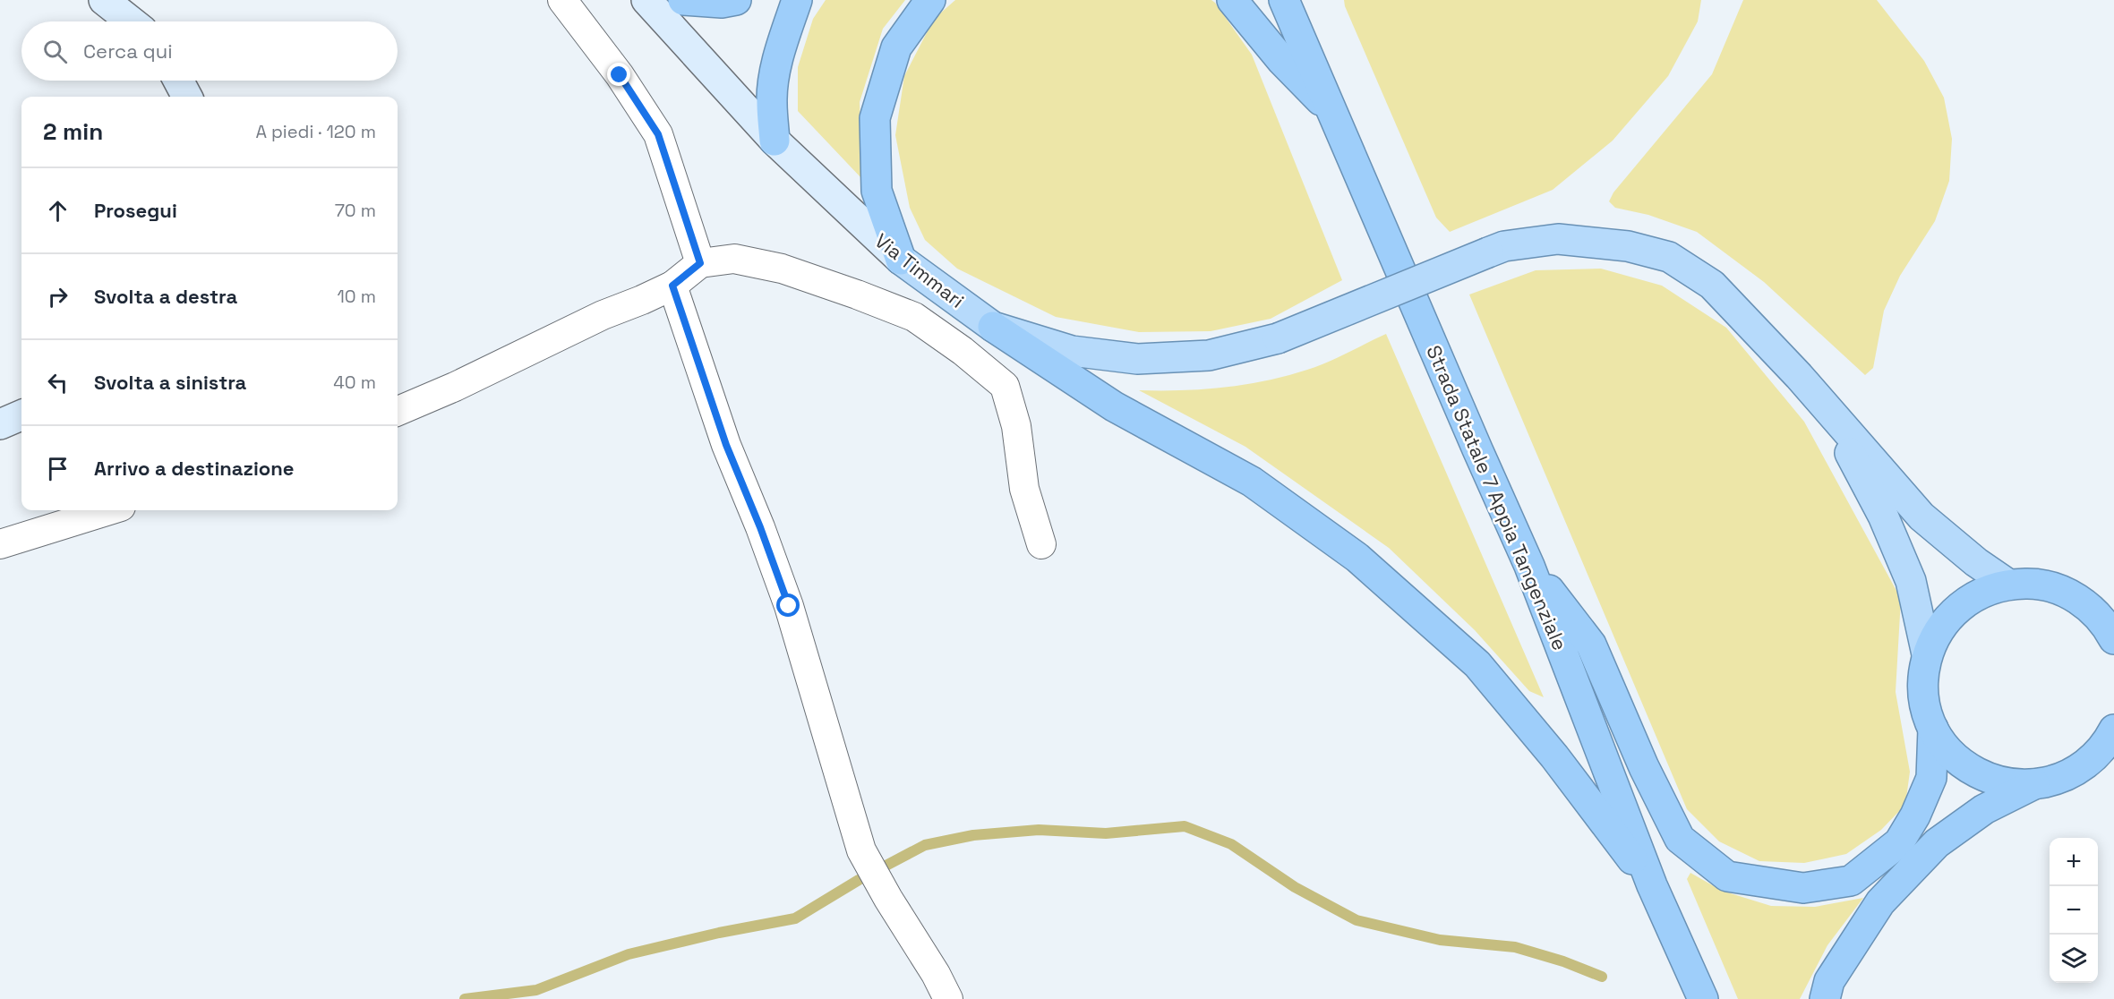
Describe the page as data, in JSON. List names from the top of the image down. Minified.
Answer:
{"streets":{"highway":["Strada Statale 7 Appia Tangenziale"],"main road":["Via Timmari"]},"page":{"search":"Cerca qui","heading":["2 min","A piedi · 120 m"],"list":[["Prosegui","70 m"],["Svolta a destra","10 m"],["Svolta a sinistra","40 m"],"Arrivo a destinazione"],"map_buttons":["+","−"]}}
